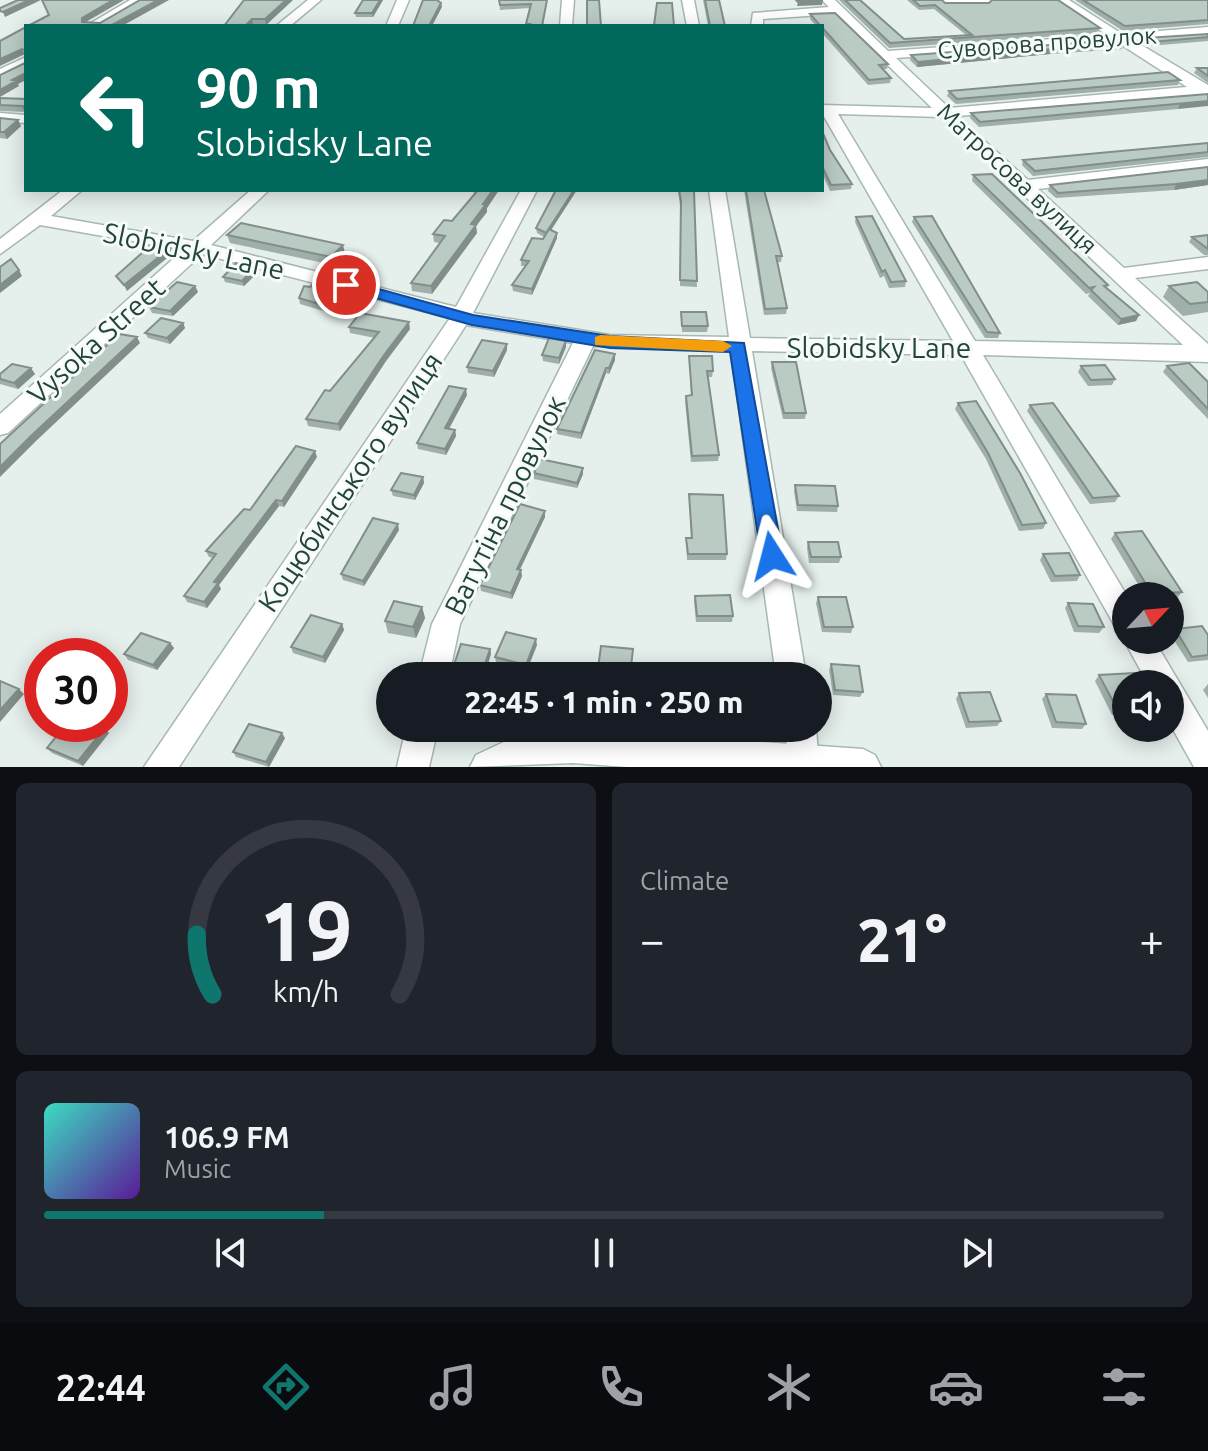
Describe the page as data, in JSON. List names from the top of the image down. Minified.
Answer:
{"streets":{"street":["Суворова провулок","Матросова вулиця","Slobidsky Lane","Vysoka Street","Коцюбинського вулиця","Ватутіна провулок"]},"crossings":[["Суворова провулок","Матросова вулиця"],["Матросова вулиця","Slobidsky Lane"],["Slobidsky Lane","Vysoka Street"],["Slobidsky Lane","Коцюбинського вулиця"],["Slobidsky Lane","Ватутіна провулок"]],"north":"top right","page":{"turn":["90 m","Slobidsky Lane"],"limit":"30","trip":"22:45 · 1 min · 250 m","tile":"Climate","heat":["−","21°","+"],"song":["106.9 FM","Music"],"tabs":"22:44","gauge":["19","km/h"]}}
